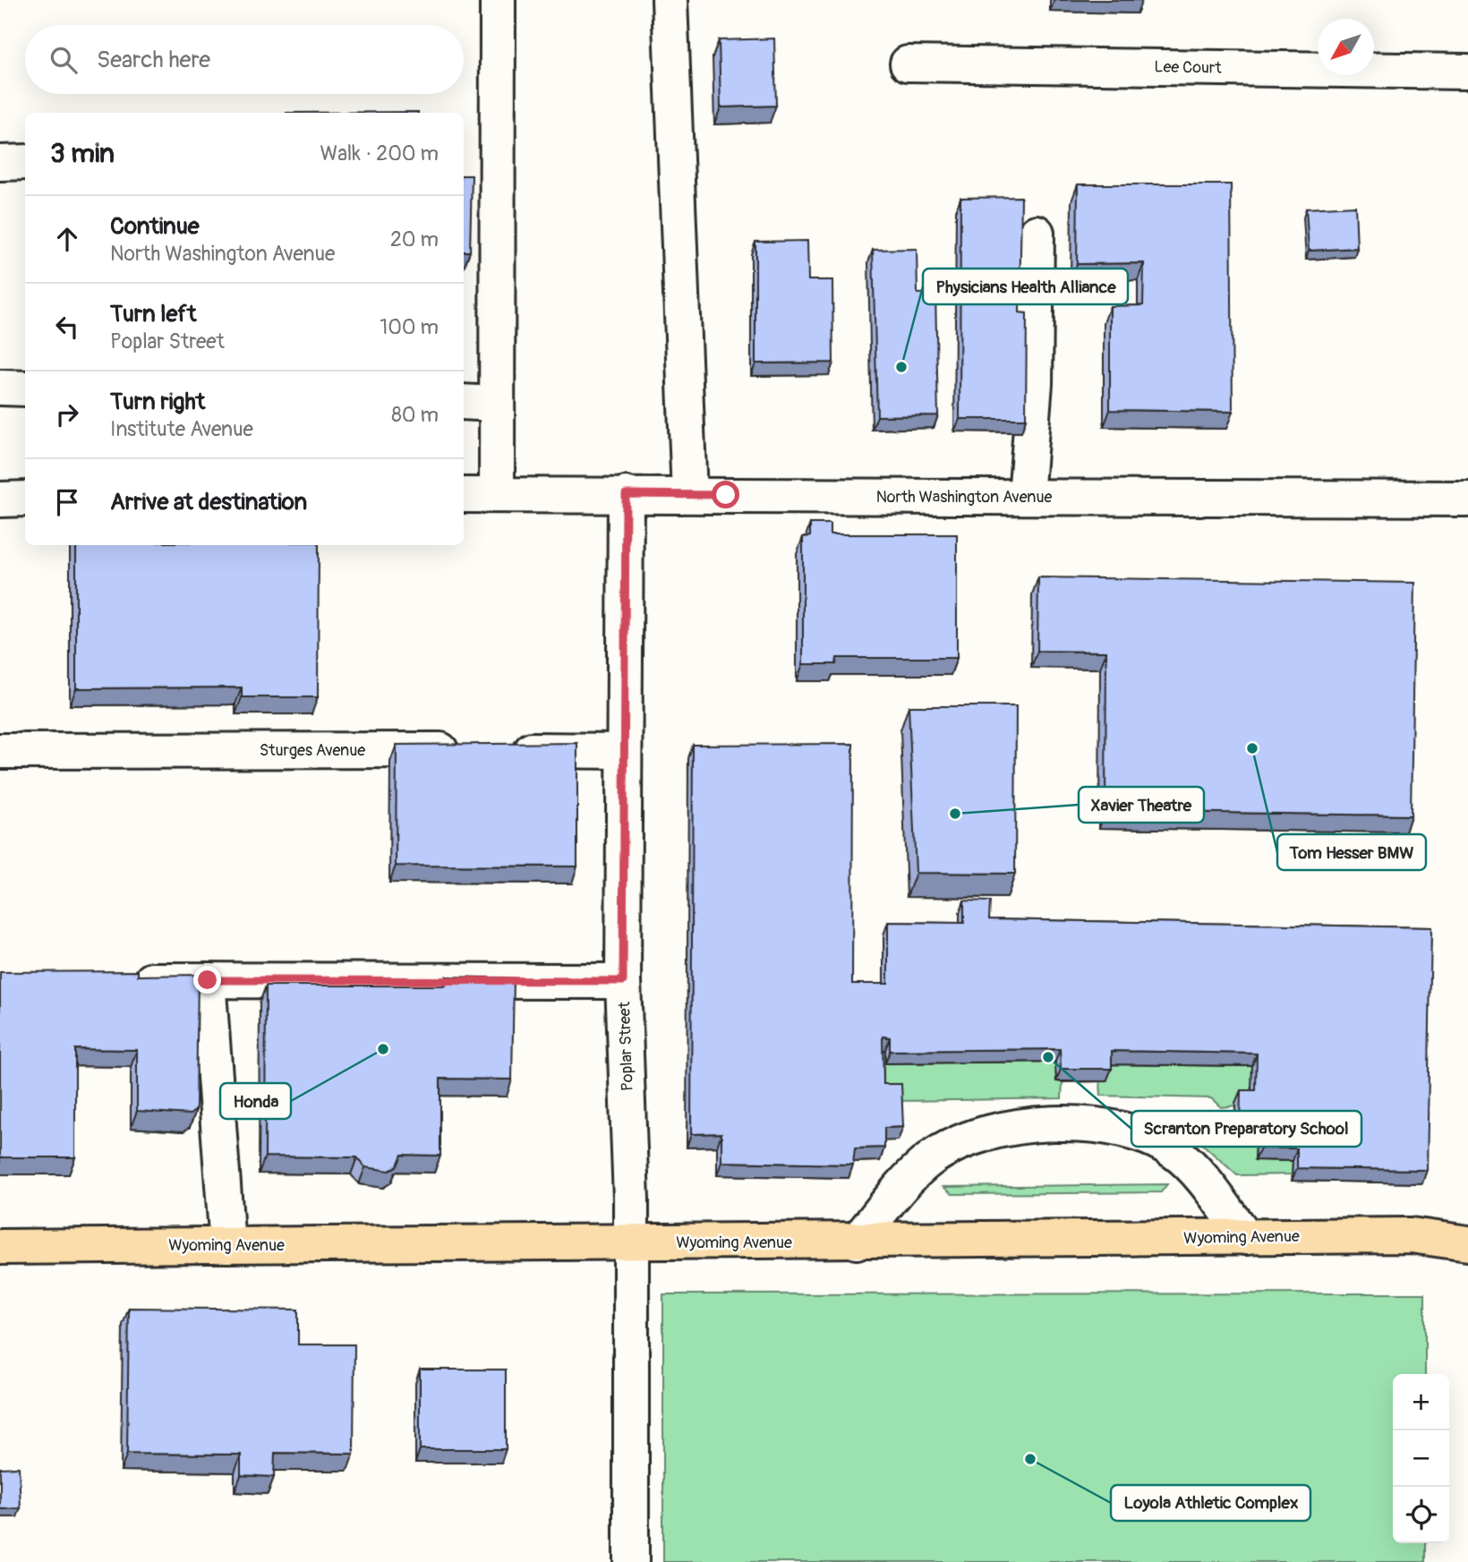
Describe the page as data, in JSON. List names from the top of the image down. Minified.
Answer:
{"streets":{"main road":["Wyoming Avenue"],"street":["Lee Court","North Washington Avenue","Sturges Avenue","Poplar Street"]},"crossings":[["North Washington Avenue","Poplar Street"],["Sturges Avenue","Poplar Street"],["Poplar Street","Wyoming Avenue"]],"places":["Physicians Health Alliance","Tom Hesser BMW","Xavier Theatre","Honda","Scranton Preparatory School","Loyola Athletic Complex"],"north":"bottom left","page":{"search":"Search here","heading":["3 min","Walk · 200 m"],"list":[["Continue","North Washington Avenue","20 m"],["Turn left","Poplar Street","100 m"],["Turn right","Institute Avenue","80 m"],"Arrive at destination"],"map_buttons":["+","−"]}}
